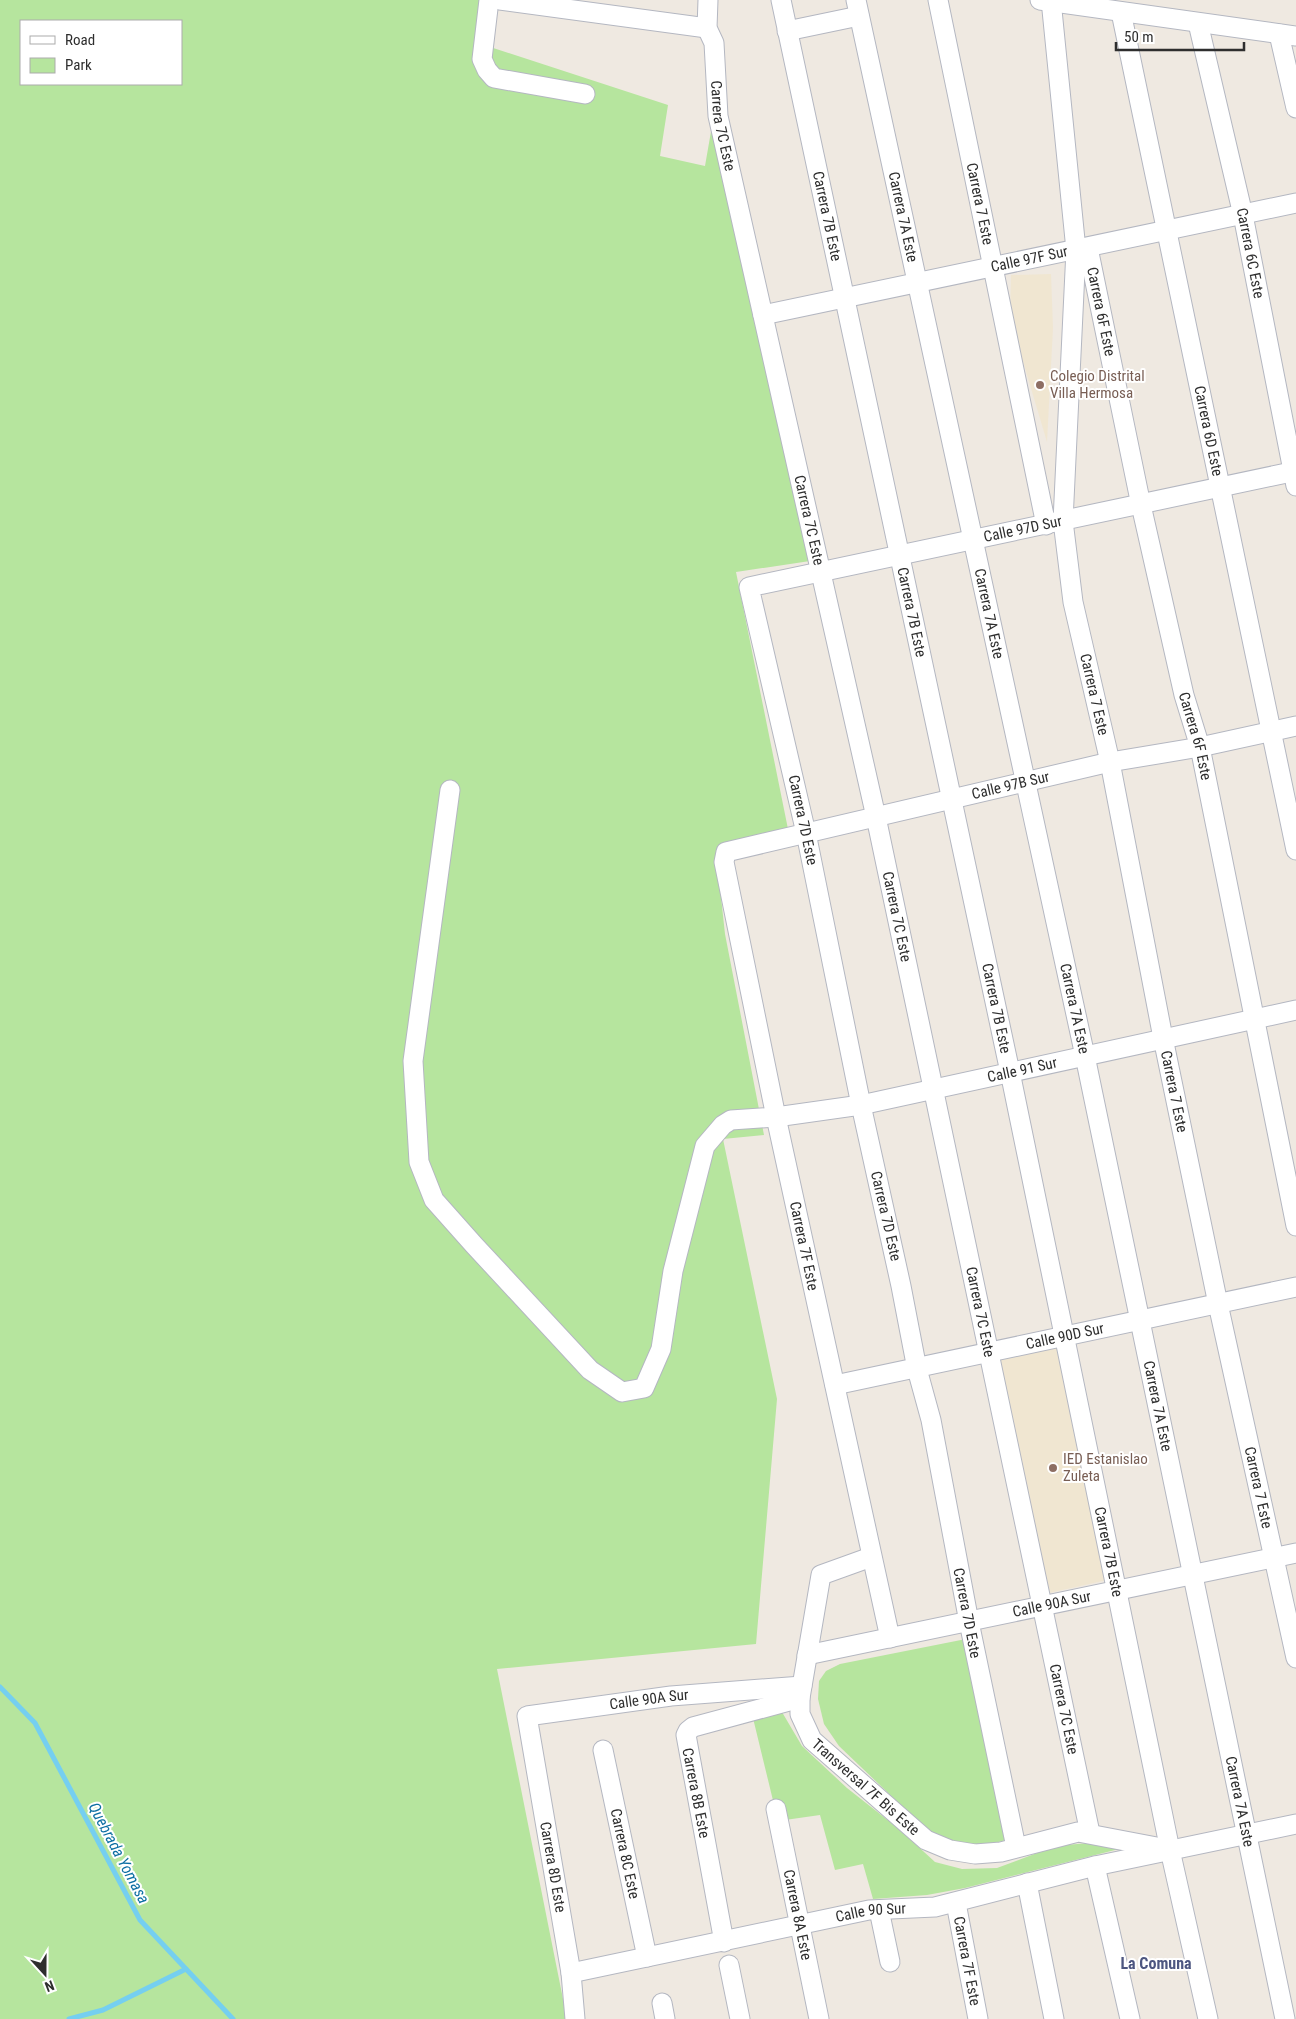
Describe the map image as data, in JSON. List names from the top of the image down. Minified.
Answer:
{"streets":{"street":["Carrera 7C Este","Carrera 7 Este","Carrera 7B Este","Carrera 7A Este","Carrera 6C Este","Calle 97F Sur","Carrera 6F Este","Carrera 6D Este","Calle 97D Sur","Calle 97B Sur","Carrera 7D Este","Calle 91 Sur","Carrera 7F Este","Calle 90D Sur","Calle 90A Sur","Transversal 7F Bis Este","Carrera 8B Este","Carrera 8C Este","Carrera 8D Este","Carrera 8A Este","Calle 90 Sur"]},"crossings":[["Carrera 7C Este","Calle 97F Sur"],["Carrera 7C Este","Calle 97D Sur"],["Carrera 7C Este","Calle 97B Sur"],["Carrera 7C Este","Calle 91 Sur"],["Carrera 7C Este","Calle 90D Sur"],["Carrera 7C Este","Calle 90A Sur"],["Carrera 7C Este","Calle 90 Sur"],["Carrera 7 Este","Calle 97F Sur"],["Carrera 7 Este","Calle 97D Sur"],["Carrera 7 Este","Calle 97B Sur"],["Carrera 7 Este","Calle 91 Sur"],["Carrera 7 Este","Calle 90D Sur"],["Carrera 7 Este","Calle 90A Sur"],["Carrera 7B Este","Calle 97F Sur"],["Carrera 7B Este","Calle 97D Sur"],["Carrera 7B Este","Calle 97B Sur"],["Carrera 7B Este","Calle 91 Sur"],["Carrera 7B Este","Calle 90D Sur"],["Carrera 7B Este","Calle 90A Sur"],["Carrera 7B Este","Calle 90 Sur"],["Carrera 7A Este","Calle 97F Sur"],["Carrera 7A Este","Calle 97D Sur"],["Carrera 7A Este","Calle 97B Sur"],["Carrera 7A Este","Calle 91 Sur"],["Carrera 7A Este","Calle 90D Sur"],["Carrera 7A Este","Calle 90A Sur"],["Carrera 7A Este","Calle 90 Sur"],["Carrera 6C Este","Calle 97F Sur"],["Carrera 6C Este","Calle 97D Sur"],["Calle 97F Sur","Carrera 6F Este"],["Calle 97F Sur","Carrera 6D Este"],["Carrera 6F Este","Calle 97D Sur"],["Carrera 6F Este","Calle 97B Sur"],["Carrera 6F Este","Calle 91 Sur"],["Carrera 6D Este","Calle 97D Sur"],["Carrera 6D Este","Calle 97B Sur"],["Calle 97D Sur","Carrera 7D Este"],["Calle 97B Sur","Carrera 7D Este"],["Calle 97B Sur","Carrera 7F Este"],["Carrera 7D Este","Calle 91 Sur"],["Carrera 7D Este","Calle 90D Sur"],["Carrera 7D Este","Calle 90A Sur"],["Carrera 7D Este","Transversal 7F Bis Este"],["Carrera 7D Este","Calle 90 Sur"],["Calle 91 Sur","Carrera 7F Este"],["Carrera 7F Este","Calle 90D Sur"],["Carrera 7F Este","Calle 90A Sur"],["Carrera 7F Este","Transversal 7F Bis Este"],["Carrera 7F Este","Calle 90 Sur"],["Calle 90A Sur","Transversal 7F Bis Este"],["Calle 90A Sur","Carrera 8B Este"],["Calle 90A Sur","Carrera 8D Este"],["Transversal 7F Bis Este","Carrera 8B Este"],["Transversal 7F Bis Este","Calle 90 Sur"],["Carrera 8B Este","Calle 90 Sur"],["Carrera 8C Este","Calle 90 Sur"],["Carrera 8D Este","Calle 90 Sur"],["Carrera 8A Este","Calle 90 Sur"]],"districts":["La Comuna"],"water":["Quebrada Yomasa"],"places":["Colegio Distrital Villa Hermosa","IED Estanislao Zuleta"],"legend":["Road","Park"],"scale_bar":"50 m","north":"bottom"}
